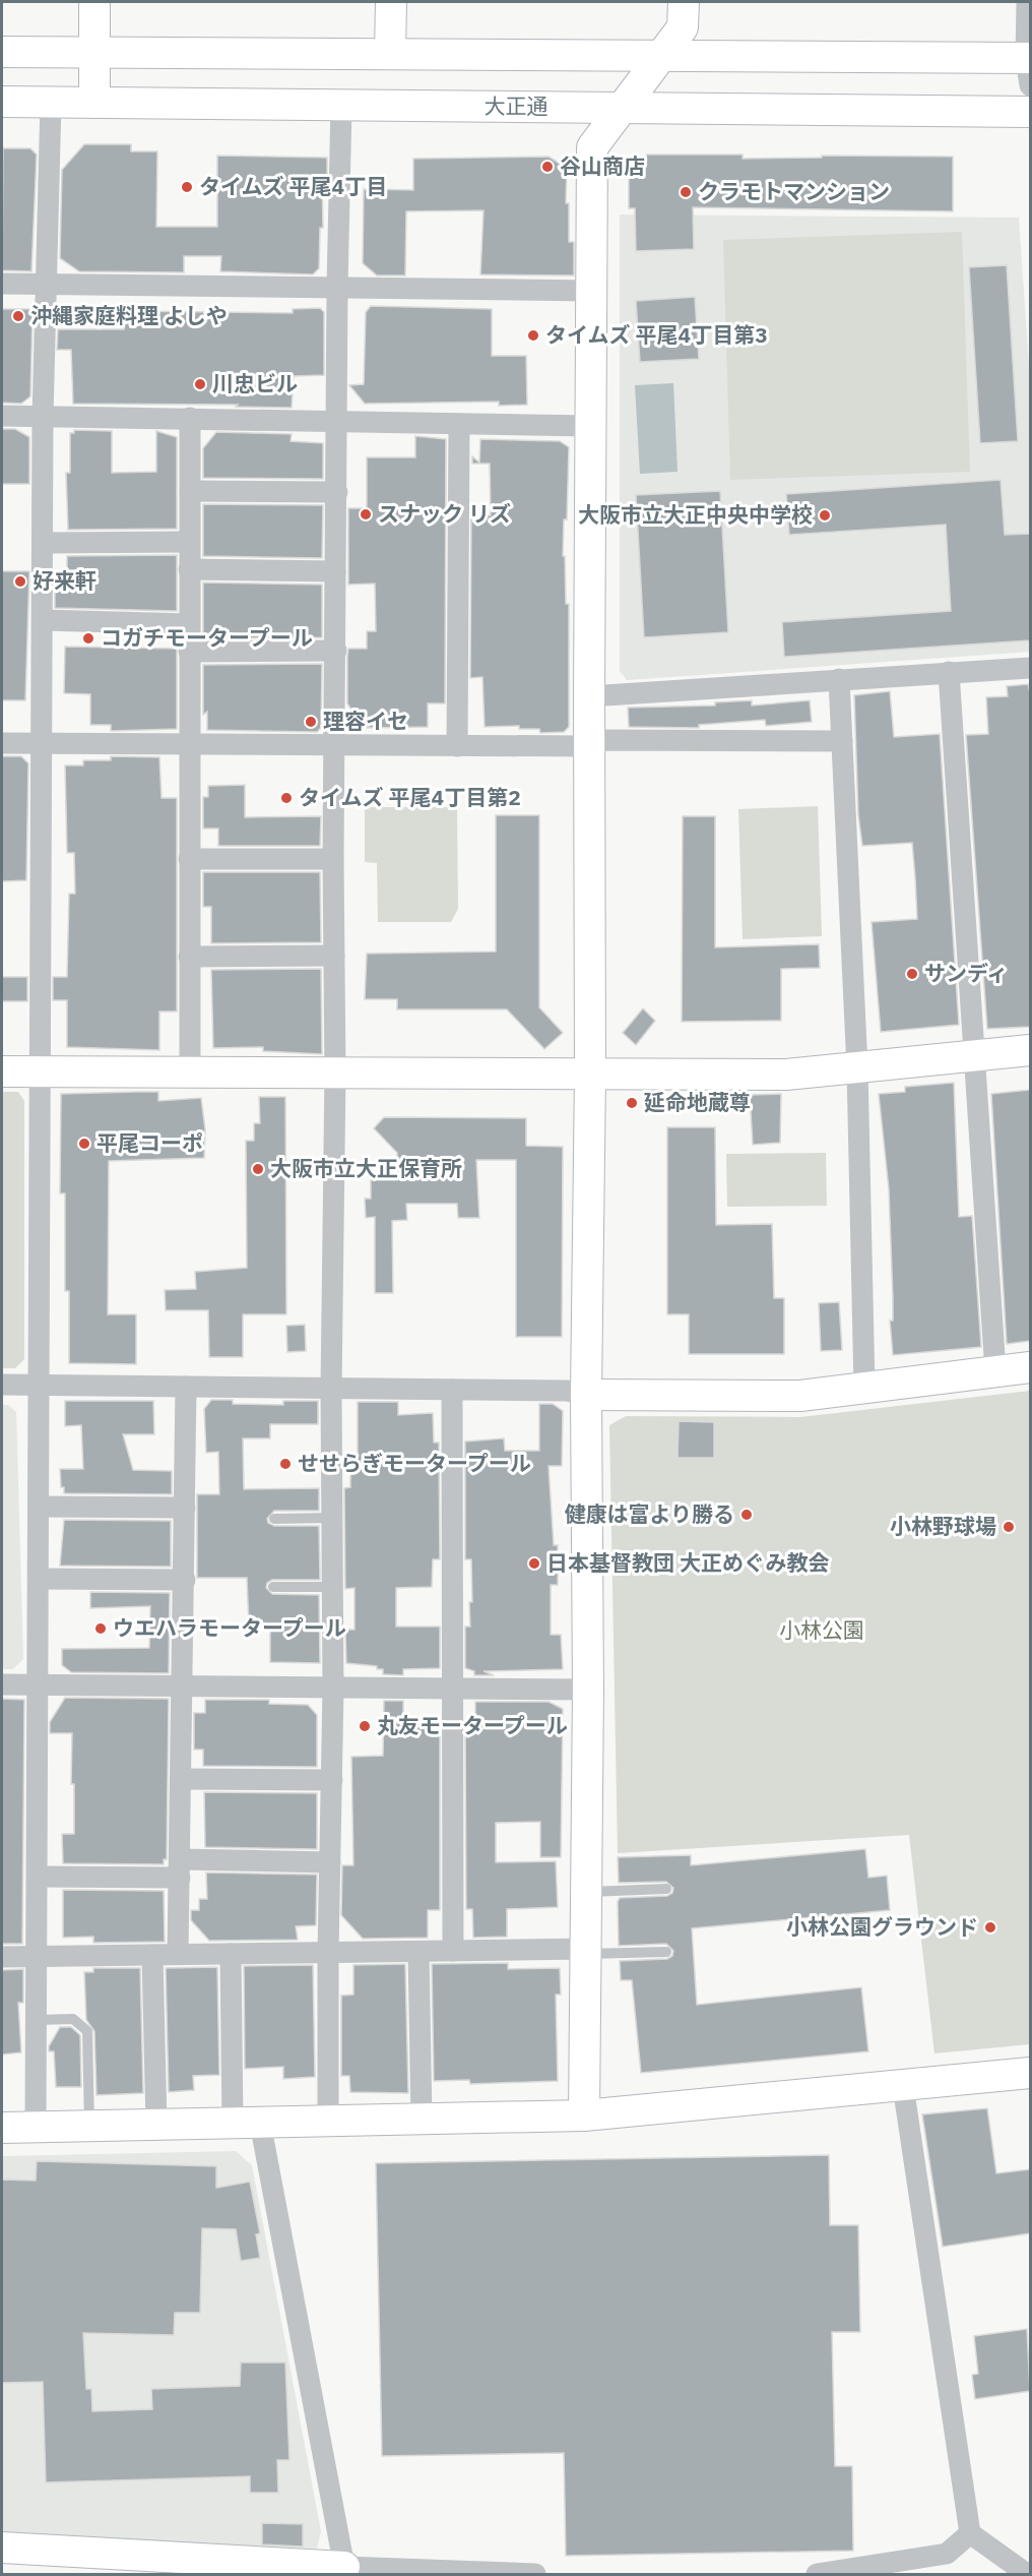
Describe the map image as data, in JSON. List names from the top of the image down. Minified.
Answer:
{"streets":{"street":["大正通"]},"parks":["小林公園"],"places":["谷山商店","タイムズ 平尾4丁目","クラモトマンション","沖縄家庭料理 よしや","タイムズ 平尾4丁目第3","川忠ビル","スナック リズ","大阪市立大正中央中学校","好来軒","コガチモータープール","理容イセ","タイムズ 平尾4丁目第2","サンディ","延命地蔵尊","平尾コーポ","大阪市立大正保育所","せせらぎモータープール","健康は富より勝る","小林野球場","日本基督教団 大正めぐみ教会","ウエハラモータープール","丸友モータープール","小林公園グラウンド"]}
